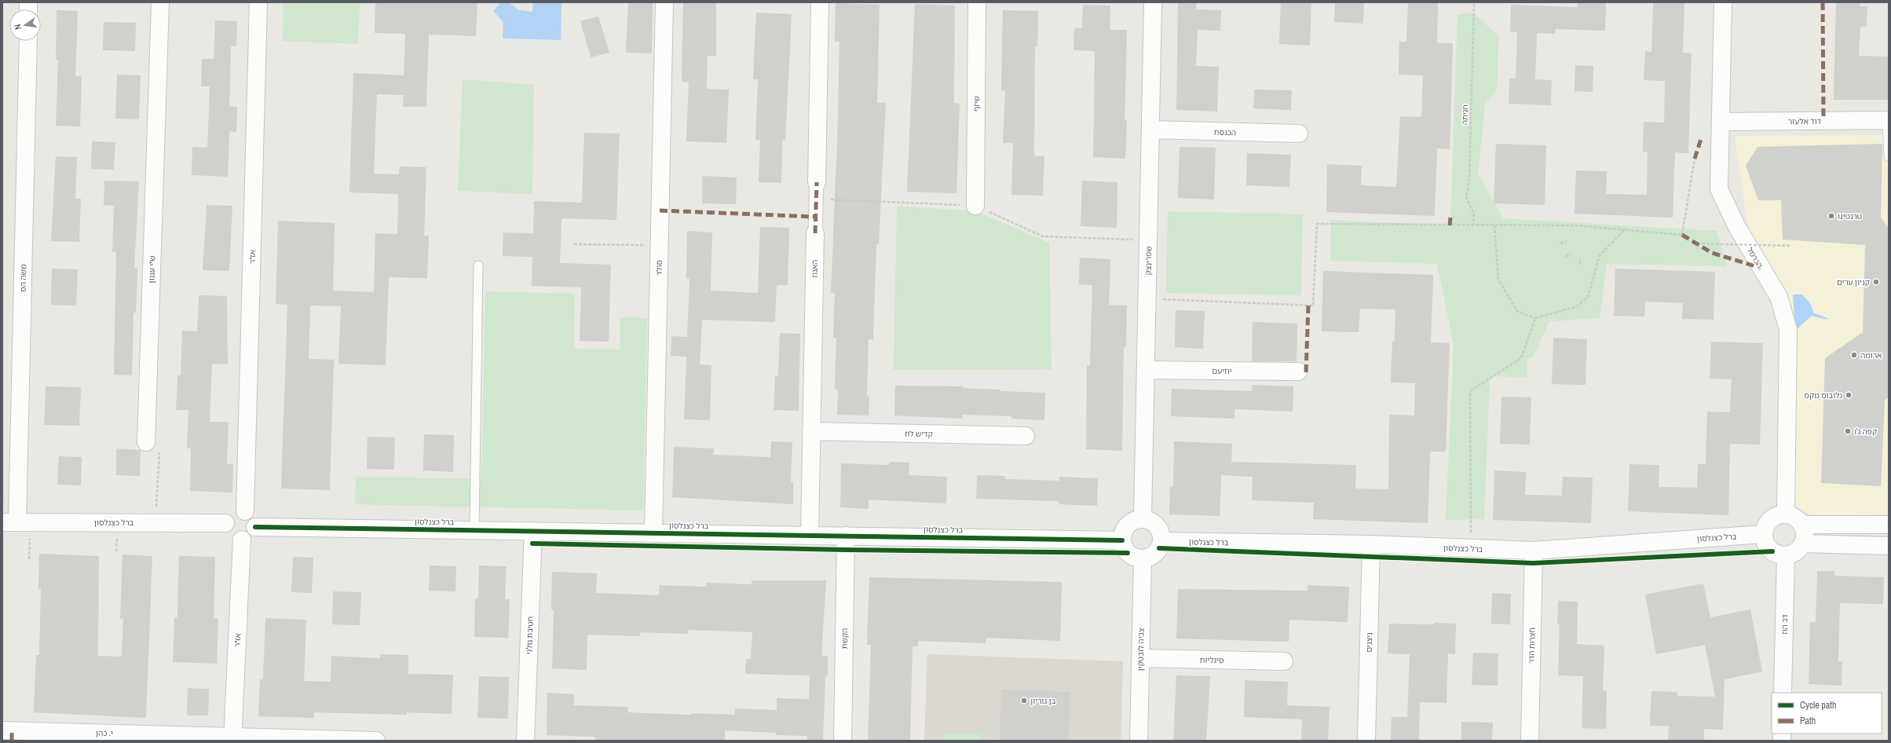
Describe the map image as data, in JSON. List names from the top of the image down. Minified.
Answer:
{"streets":{"street":["שיזף","דוד אלעזר","הכנסת","אז\"ר","הכרמל","שפרינצק","סולד","האגוז","ש\"י עגנון","משה הס","יחיעם","קדיש לוז","ברל כצנלסון","דב הוז","חטיבת גולני","הקשת","ניצנים","חצרות הדר","צביה לובטקין","סיגליות","י. כהן"],"path":["חניתה"]},"crossings":[["דוד אלעזר","הכרמל"],["הכנסת","שפרינצק"],["אז\"ר","ברל כצנלסון"],["אז\"ר","י. כהן"],["הכרמל","ברל כצנלסון"],["הכרמל","דב הוז"],["שפרינצק","יחיעם"],["שפרינצק","ברל כצנלסון"],["שפרינצק","צביה לובטקין"],["סולד","ברל כצנלסון"],["האגוז","קדיש לוז"],["האגוז","ברל כצנלסון"],["משה הס","ברל כצנלסון"],["ברל כצנלסון","דב הוז"],["ברל כצנלסון","חטיבת גולני"],["ברל כצנלסון","הקשת"],["ברל כצנלסון","ניצנים"],["ברל כצנלסון","חצרות הדר"],["ברל כצנלסון","צביה לובטקין"],["צביה לובטקין","סיגליות"]],"places":["טרנטינו","קניון ערים","ארומה","גלובוס מקס","קפה ג'ו","בן גוריון"],"legend":["Cycle path","Path"],"north":"left"}
